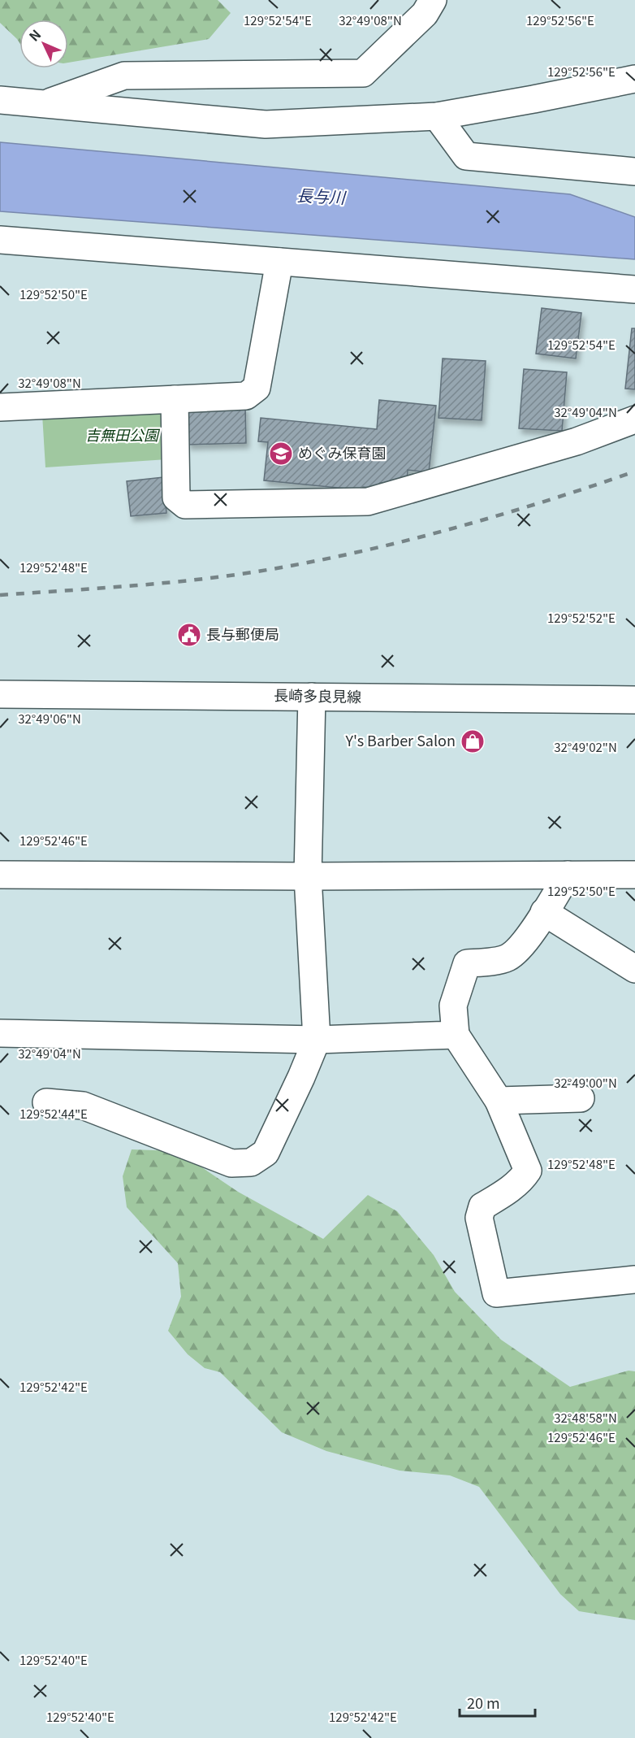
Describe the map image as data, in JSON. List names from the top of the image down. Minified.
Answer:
{"streets":{"street":["長崎多良見線"]},"water":["長与川"],"parks":["吉無田公園"],"places":{"school or university":["めぐみ保育園"],"public building":["長与郵便局"],"shop":["Y's Barber Salon"]},"scale_bar":"20 m","north":"top left","coordinates":["129°52'56\"E","129°52'54\"E","32°49'08\"N","129°52'50\"E","32°49'04\"N","129°52'48\"E","129°52'52\"E","32°49'06\"N","32°49'02\"N","129°52'46\"E","32°49'00\"N","129°52'44\"E","129°52'42\"E","32°48'58\"N","129°52'40\"E"]}
